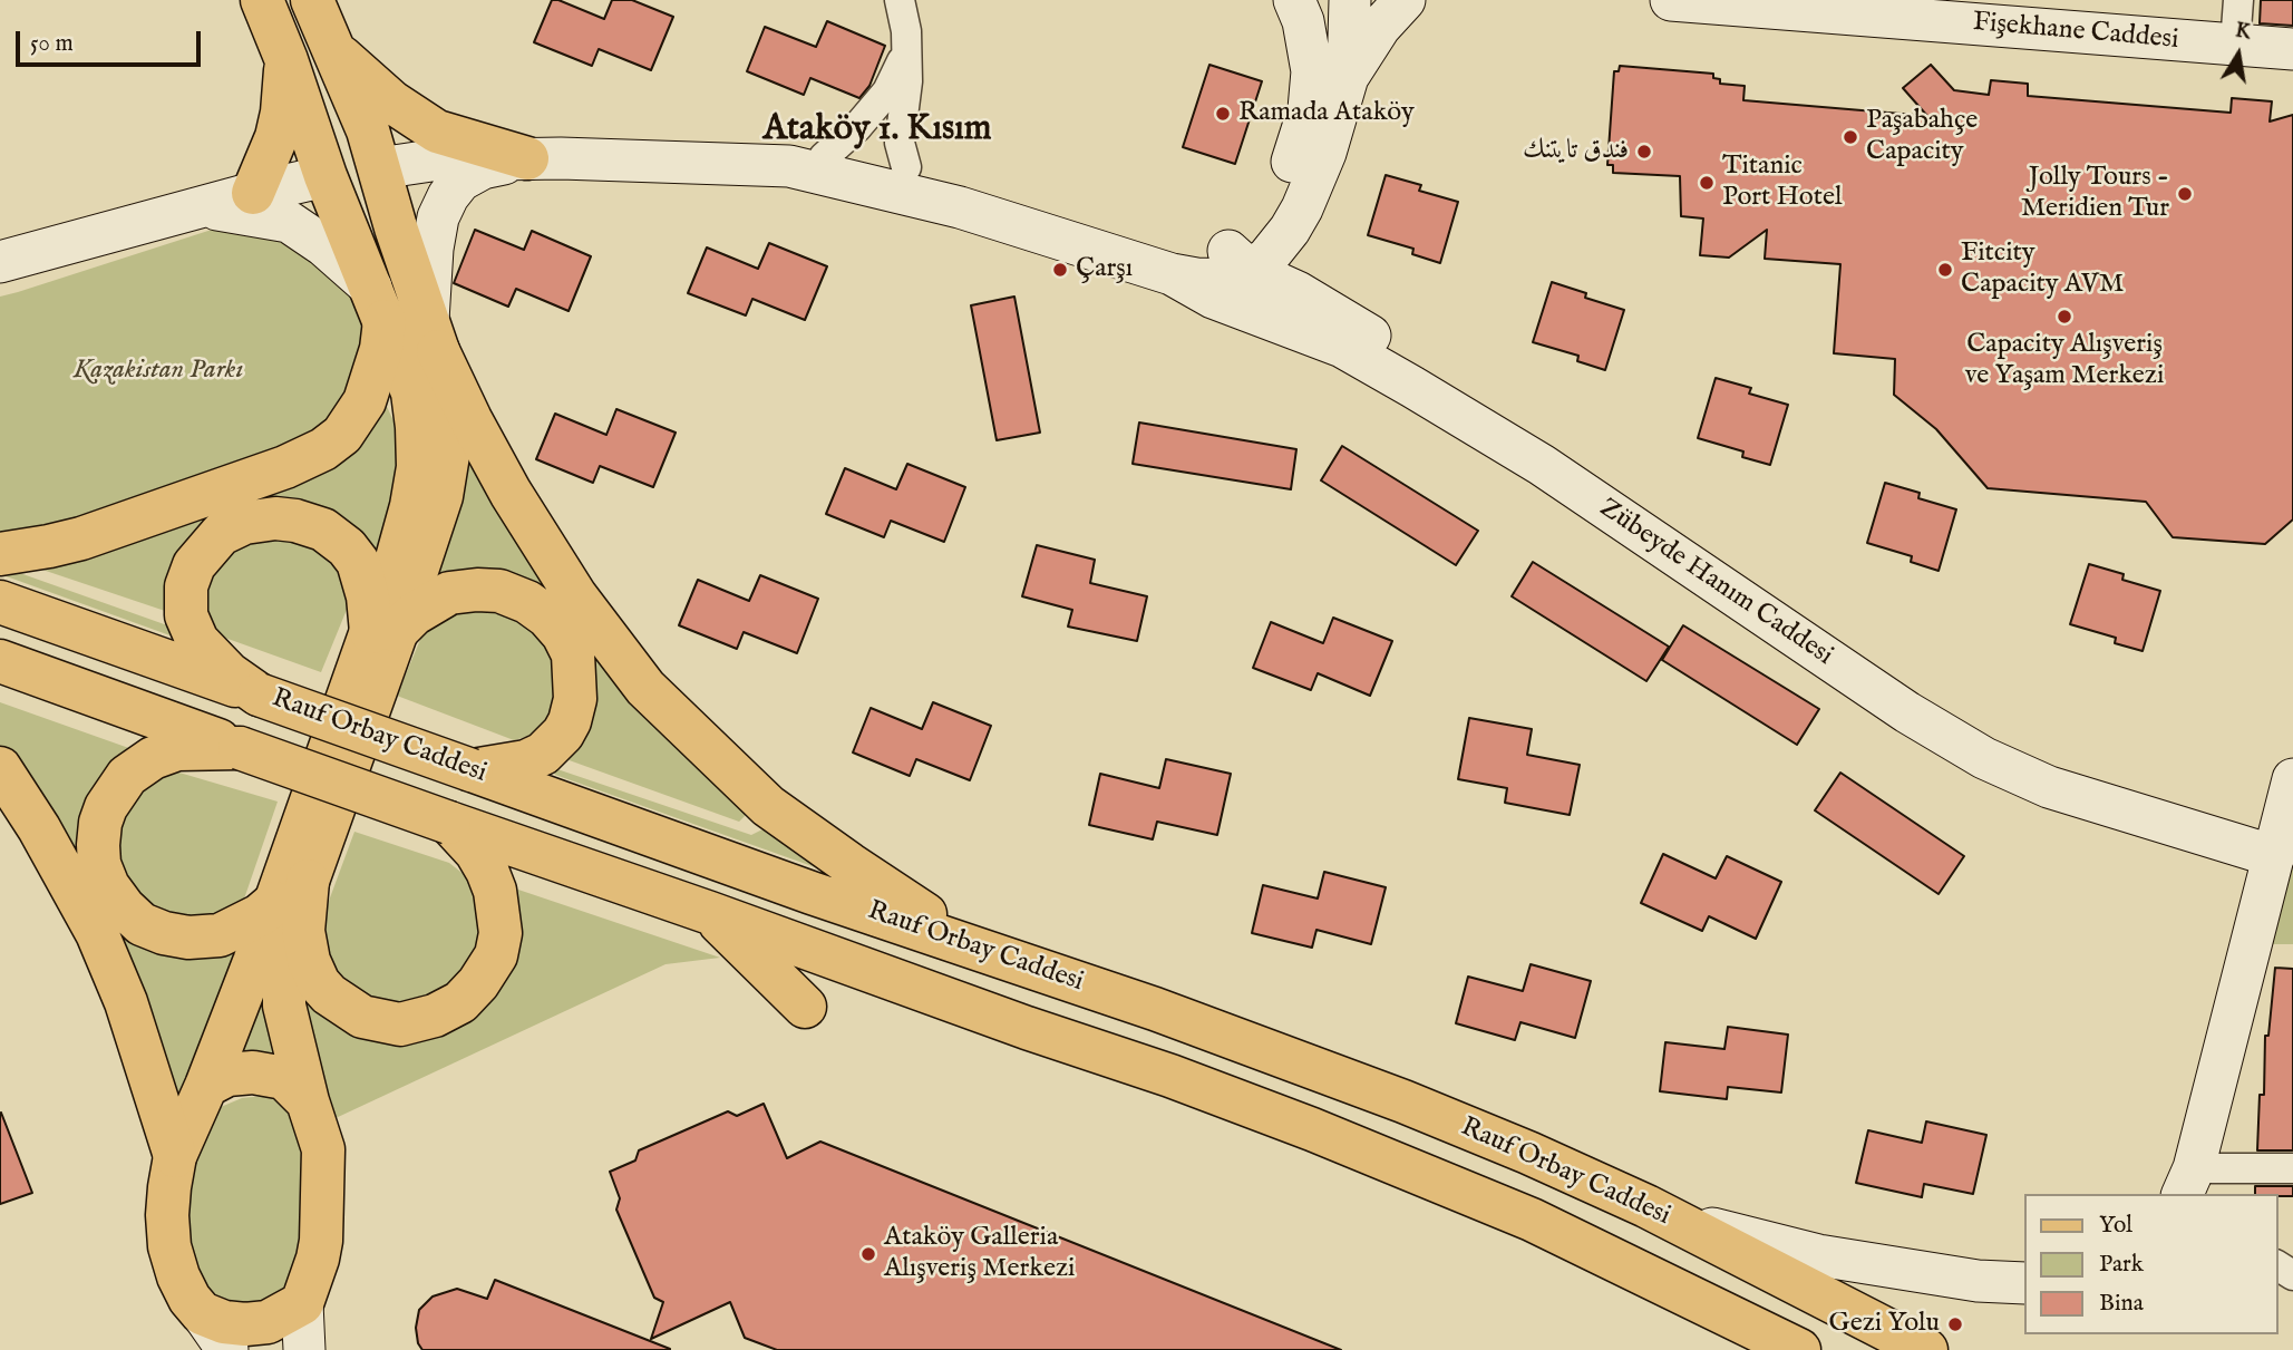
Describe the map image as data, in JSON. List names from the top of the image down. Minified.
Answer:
{"streets":{"main road":["Fişekhane Caddesi","Zübeyde Hanım Caddesi","Rauf Orbay Caddesi"]},"districts":["Ataköy 1. Kısım"],"parks":["Kazakistan Parkı"],"places":["Ramada Ataköy","Paşabahçe Capacity","فندق تايتنك","Titanic Port Hotel","Jolly Tours - Meridien Tur","Çarşı","Fitcity Capacity AVM","Capacity Alışveriş ve Yaşam Merkezi","Ataköy Galleria Alışveriş Merkezi","Gezi Yolu"],"legend":["Yol","Park","Bina"],"scale_bar":"50 m","north":"top"}
